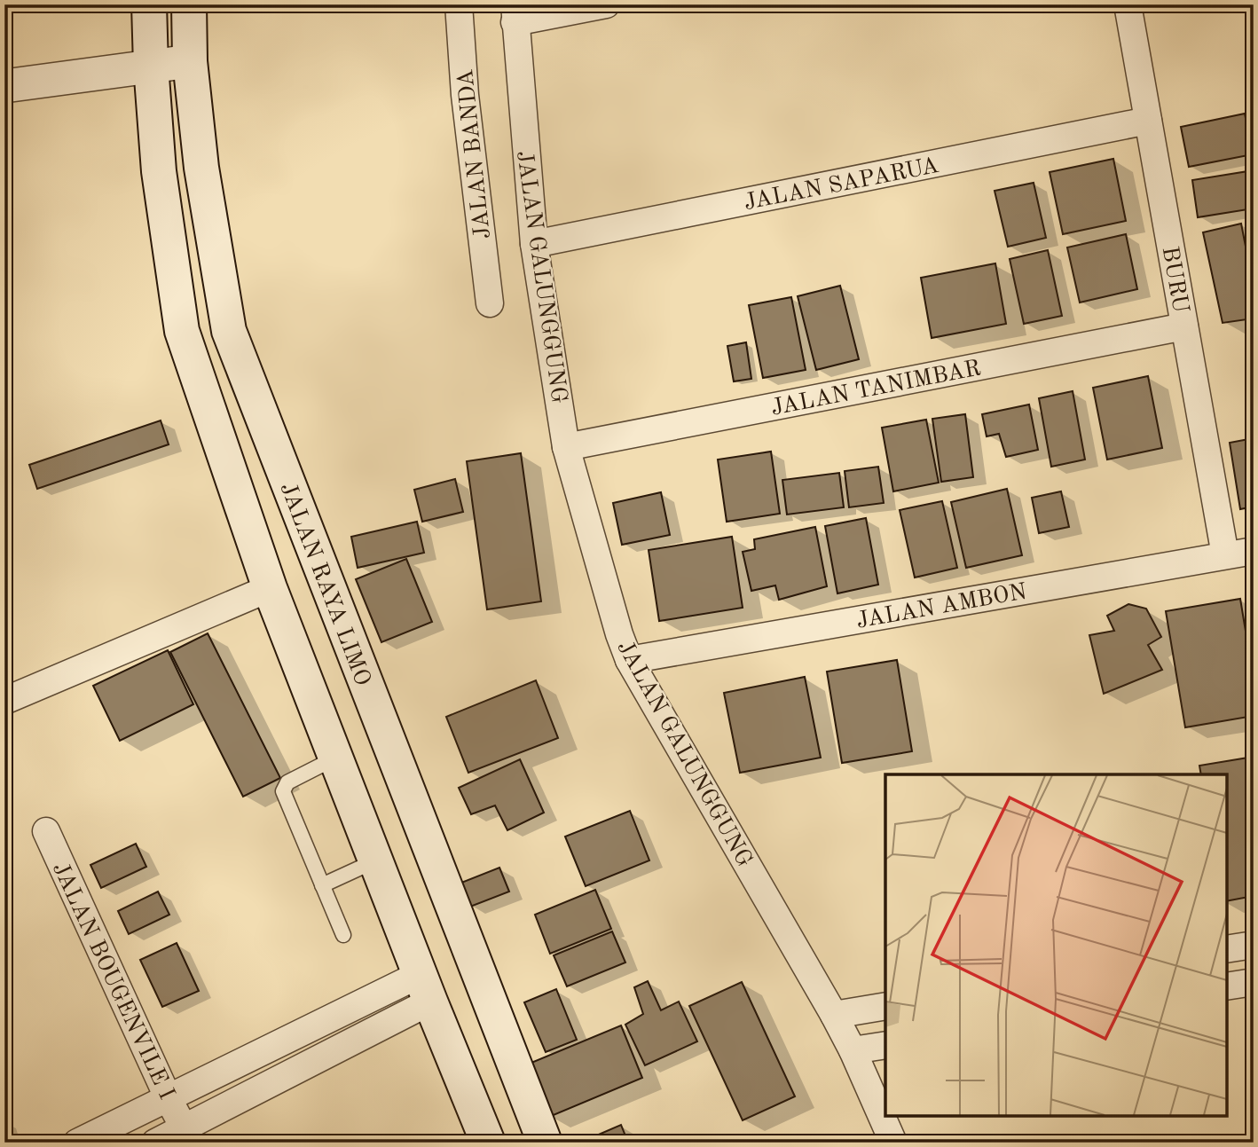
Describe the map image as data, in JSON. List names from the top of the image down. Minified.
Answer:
{"streets":{"main road":["JALAN RAYA LIMO"],"street":["JALAN BANDA","JALAN SAPARUA","JALAN GALUNGGUNG","BURU","JALAN TANIMBAR","JALAN AMBON","JALAN BOUGENVILE I"]},"crossings":[["JALAN SAPARUA","JALAN GALUNGGUNG"],["JALAN SAPARUA","BURU"],["JALAN GALUNGGUNG","JALAN TANIMBAR"],["JALAN GALUNGGUNG","JALAN AMBON"],["BURU","JALAN TANIMBAR"],["BURU","JALAN AMBON"]]}
